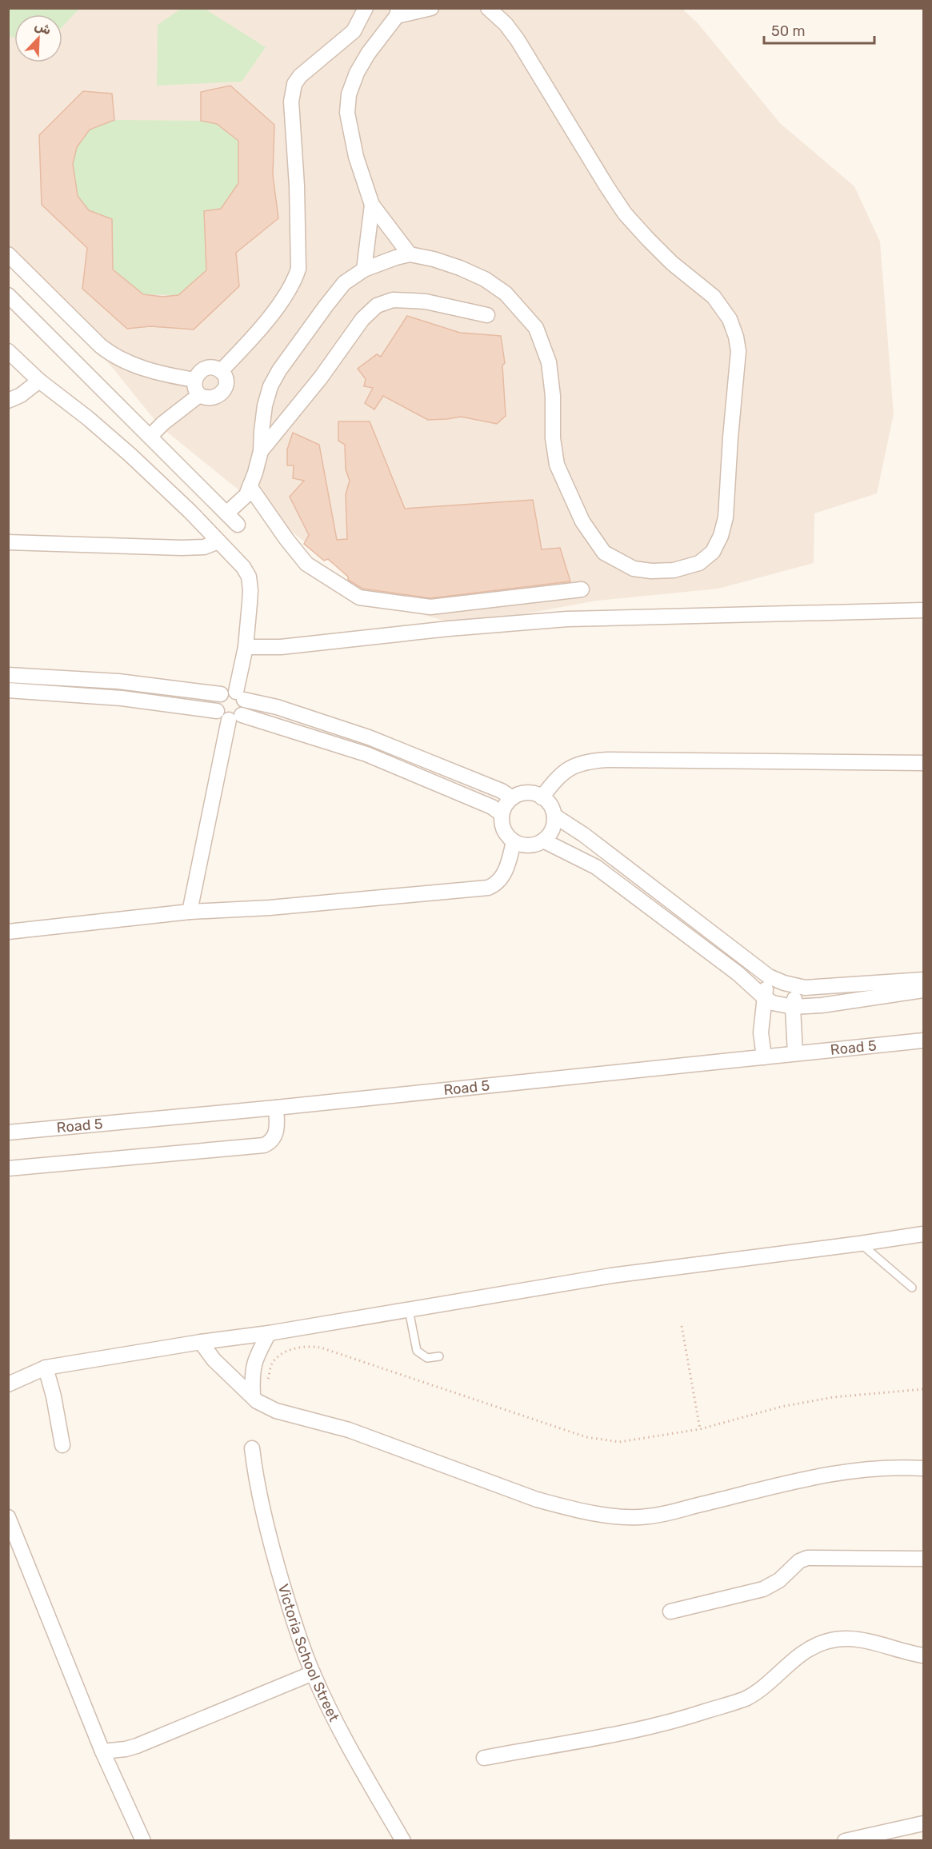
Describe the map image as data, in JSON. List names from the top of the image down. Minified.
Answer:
{"streets":{"street":["Road 5","Victoria School Street"]},"scale_bar":"50 m","north":"top right"}
